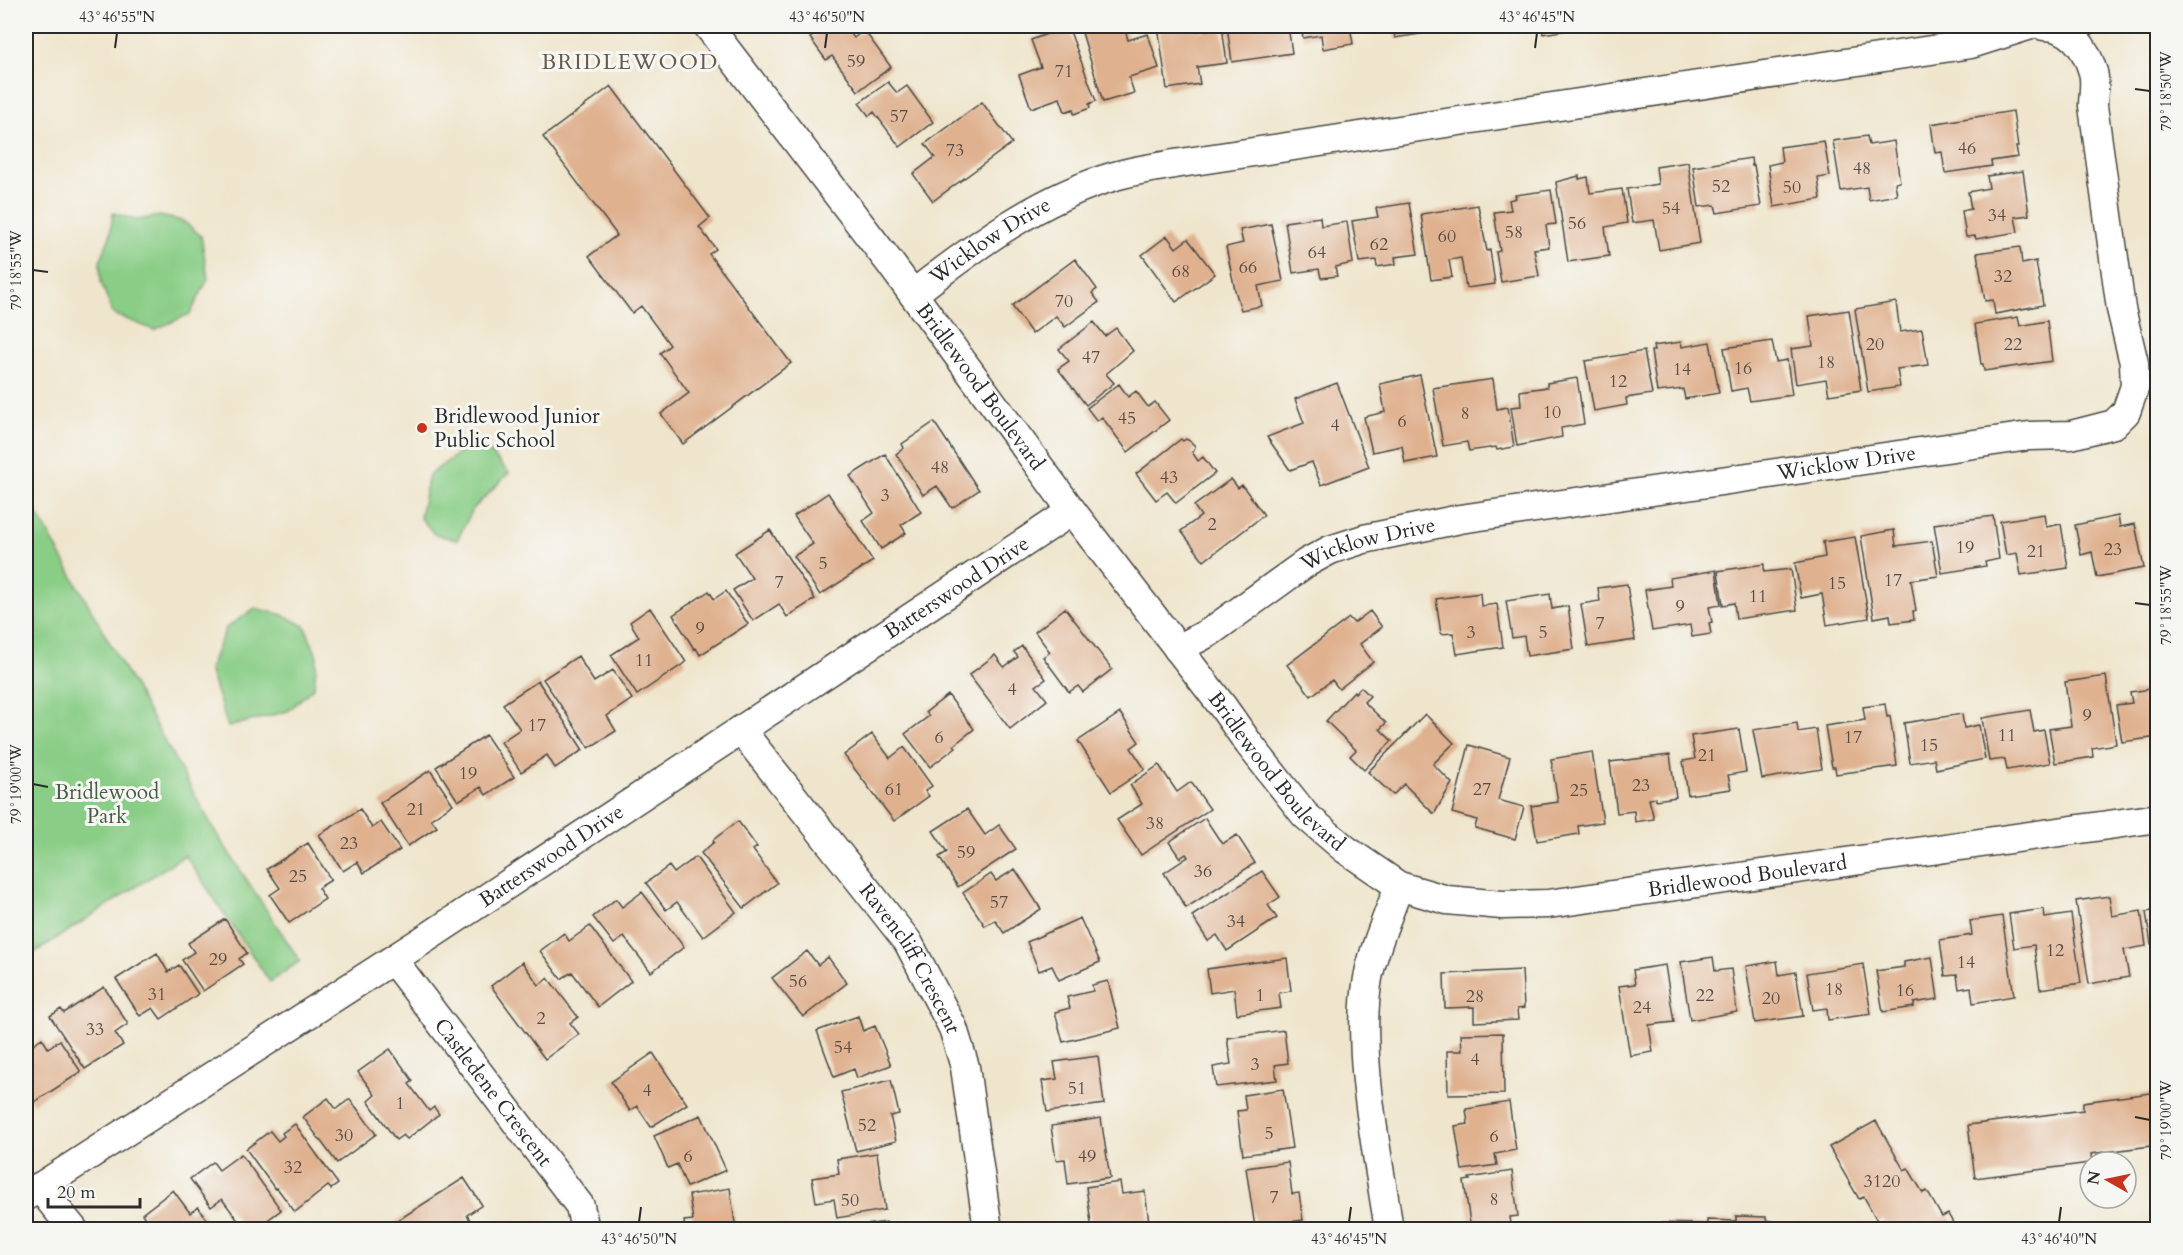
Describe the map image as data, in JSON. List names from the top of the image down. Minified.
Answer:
{"streets":{"street":["Wicklow Drive","Bridlewood Boulevard","Batterswood Drive","Ravencliff Crescent","Castledene Crescent"]},"crossings":[["Wicklow Drive","Bridlewood Boulevard"],["Bridlewood Boulevard","Batterswood Drive"],["Batterswood Drive","Ravencliff Crescent"],["Batterswood Drive","Castledene Crescent"]],"districts":["BRIDLEWOOD"],"parks":["Bridlewood Park"],"places":["Bridlewood Junior Public School"],"house_numbers":["59","71","57","46","73","48","52","50","54","34","56","58","60","62","64","66","68","32","70","20","22","47","18","16","14","12","10","8","45","6","4","48","43","3","2","19","23","21","5","17","7","15","11","9","7","9","3","5","11","4","9","17","11","6","17","15","21","19","23","61","27","25","21","38","23","59","36","25","57","34","12","29","14","56","18","16","31","1","22","28","20","24","2","33","54","4","3","51","4","1","52","5","30","6","6","49","32","3120","7","8","50"],"scale_bar":"20 m","north":"left","coordinates":["43°46'55\"N","43°46'50\"N","43°46'45\"N","79°18'50\"W","79°18'55\"W","79°19'00\"W","43°46'40\"N"]}
